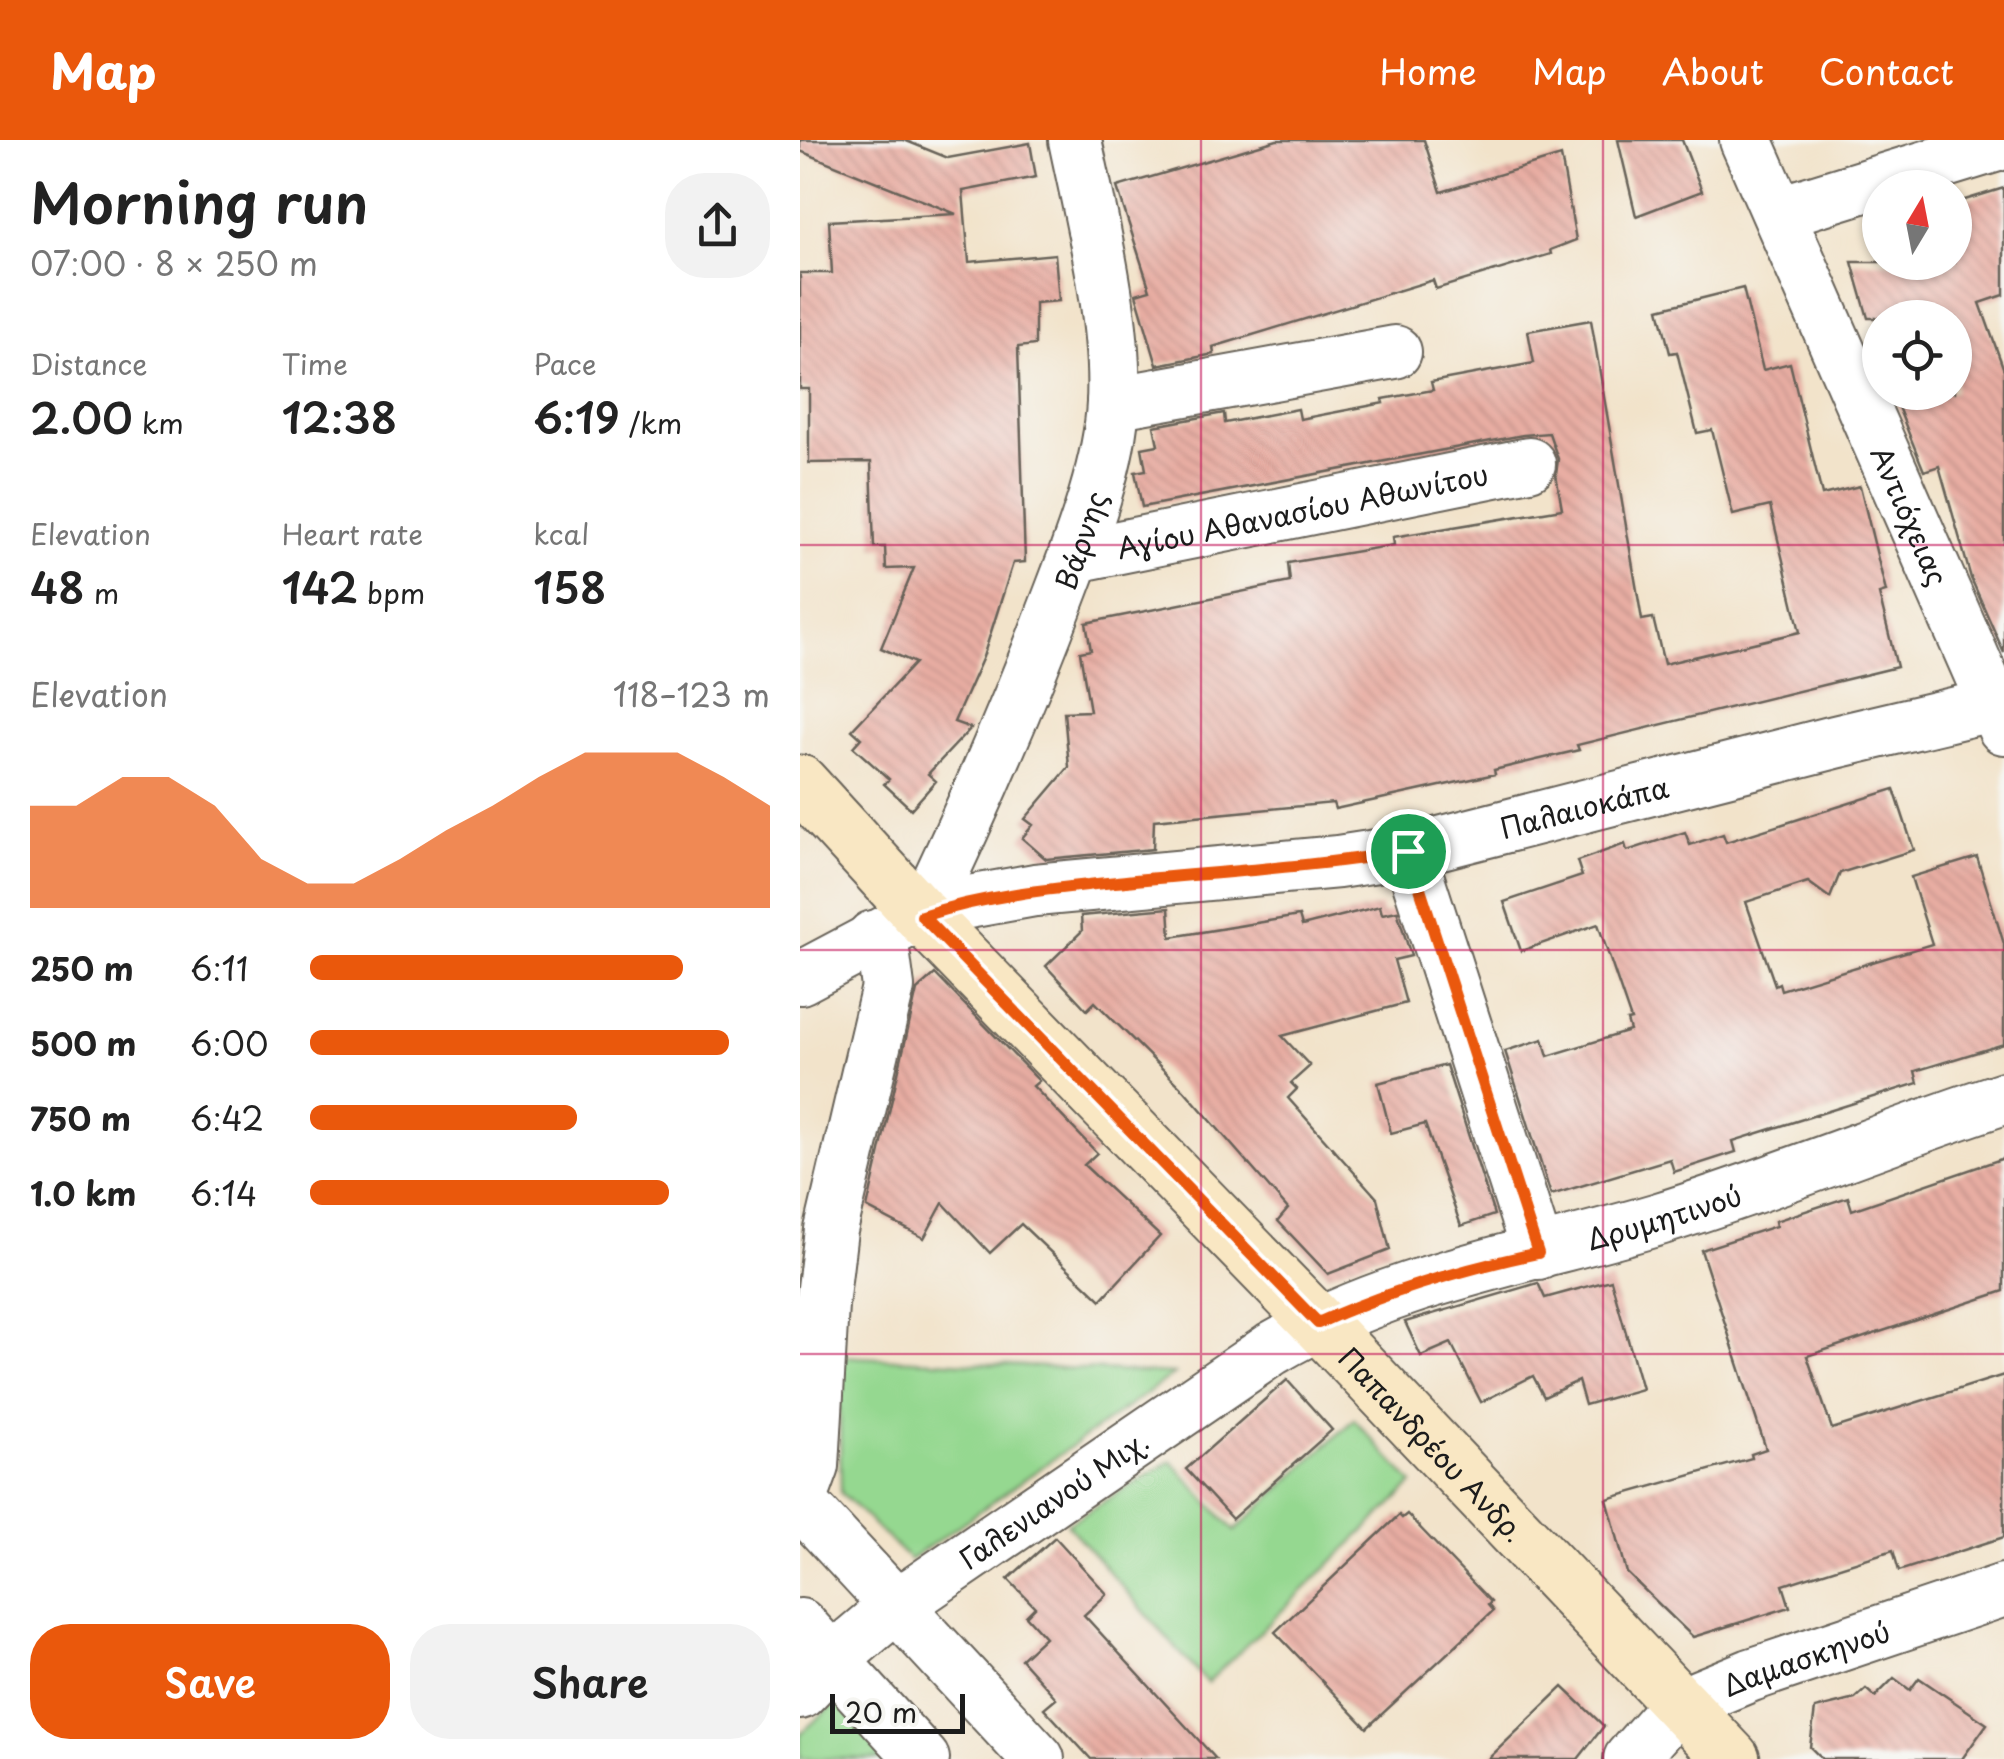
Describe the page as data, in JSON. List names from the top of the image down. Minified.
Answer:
{"streets":{"street":["Αγίου Αθανασίου Αθωνίτου","Αντιόχειας","Βάρνης","Παλαιοκάπα","Δρυμητινού","Παπανδρέου Ανδρ.","Γαλενιανού Μιχ.","Δαμασκηνού"]},"crossings":[["Αγίου Αθανασίου Αθωνίτου","Βάρνης"],["Αντιόχειας","Παλαιοκάπα"],["Βάρνης","Παλαιοκάπα"],["Βάρνης","Παπανδρέου Ανδρ."],["Παλαιοκάπα","Παπανδρέου Ανδρ."],["Δρυμητινού","Παπανδρέου Ανδρ."],["Δρυμητινού","Γαλενιανού Μιχ."],["Παπανδρέου Ανδρ.","Γαλενιανού Μιχ."],["Παπανδρέου Ανδρ.","Δαμασκηνού"]],"scale_bar":"20 m","north":"top","page":{"header":"Map","nav":["Home","Map","About","Contact"],"heading":["Morning run","07:00 · 8 × 250 m"],"stats":[["Distance","2.00 km"],["Time","12:38"],["Pace","6:19 /km"],["Elevation","48 m"],["Heart rate","142 bpm"],["kcal","158"]],"chart":["Elevation","118–123 m"],"list":[{"name":"250 m","note":"6:11"},{"name":"500 m","note":"6:00"},{"name":"750 m","note":"6:42"},{"name":"1.0 km","note":"6:14"}],"buttons":["Save","Share"],"scale":"20 m"}}
